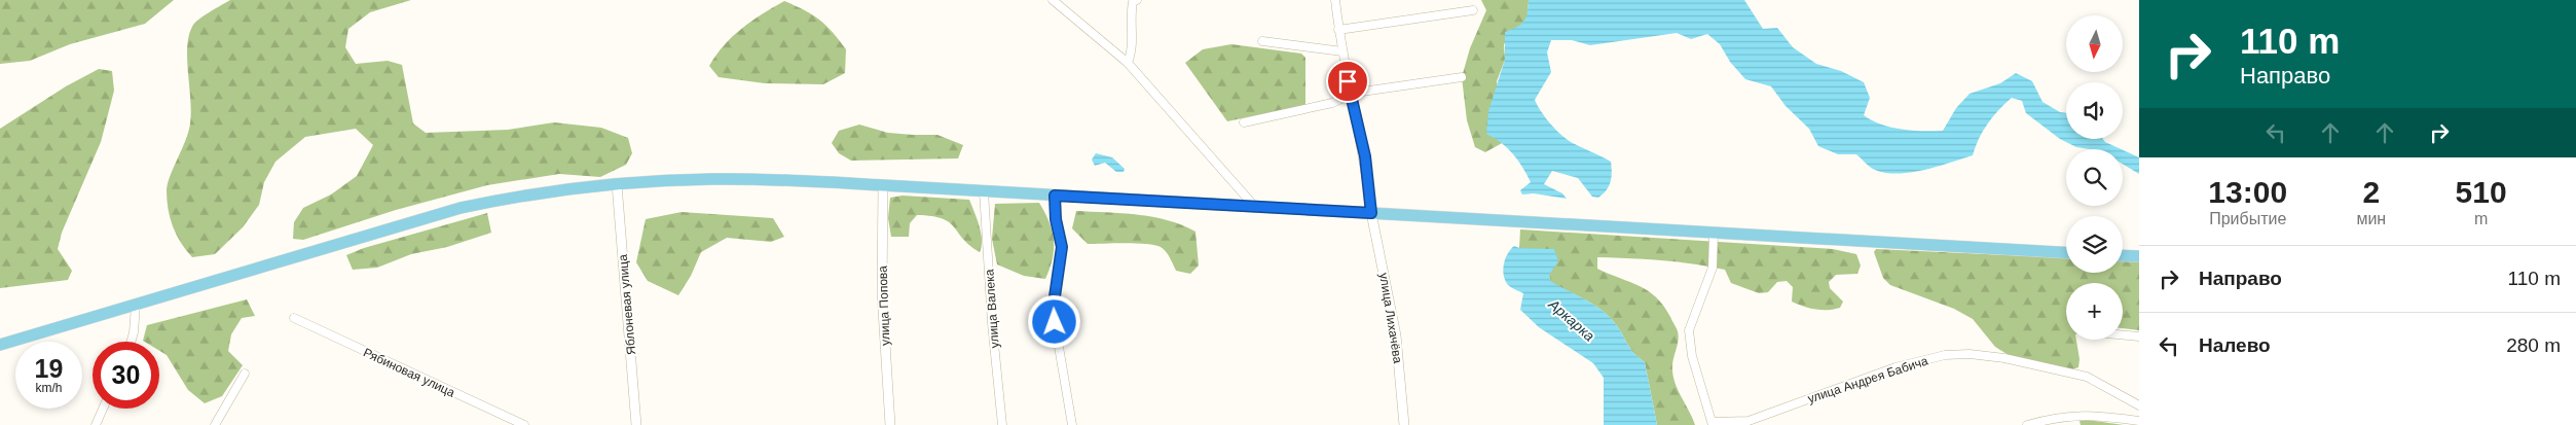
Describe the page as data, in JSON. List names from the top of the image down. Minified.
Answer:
{"streets":{"street":["Яблоневая улица","улица Попова","улица Валека","улица Лихачёва","Рябиновая улица","улица Андрея Бабича"]},"water":["Аркарка"],"north":"bottom","page":{"turn":["110 m","Направо"],"map_buttons":"+","eta":["13:00","Прибытие","2","мин","510","m"],"list":[{"name":"Направо","value":"110 m"},{"name":"Налево","value":"280 m"}],"speed":"19 km/h","limit":"30"}}
